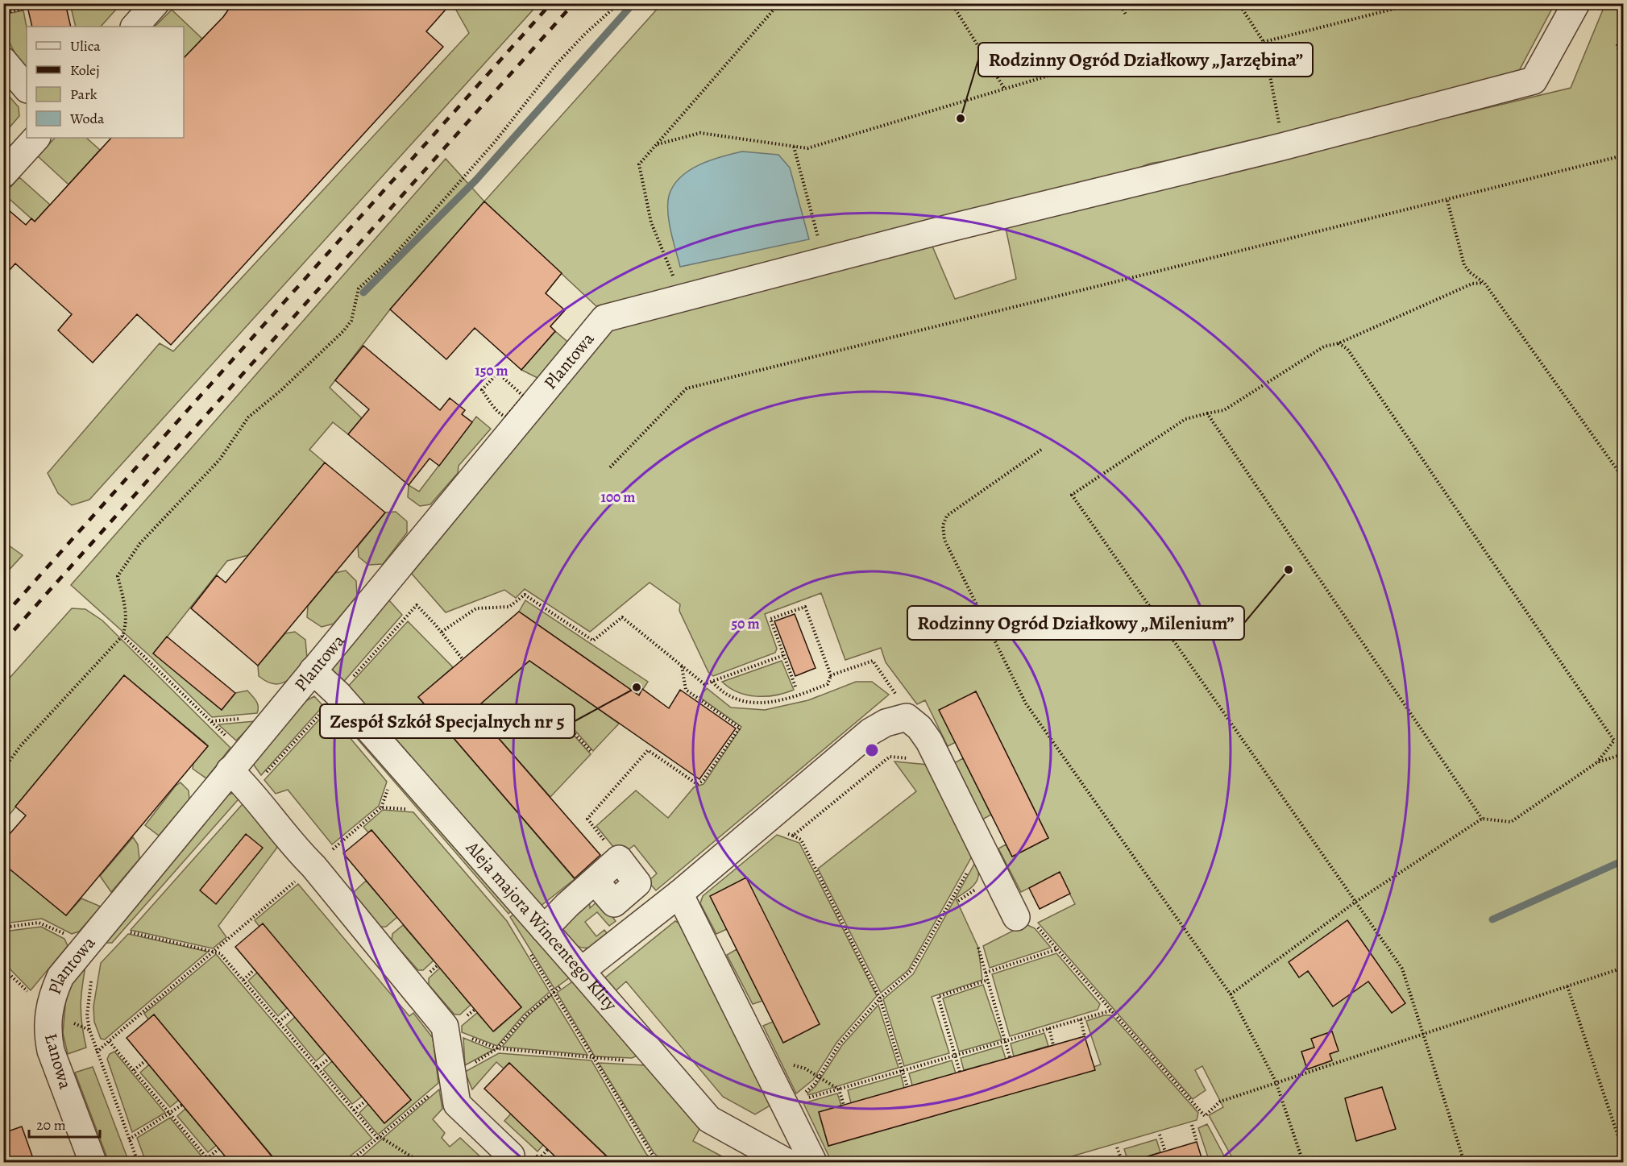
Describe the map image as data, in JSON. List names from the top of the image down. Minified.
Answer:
{"streets":{"street":["Plantowa","Aleja majora Wincentego Klity","Łanowa"]},"crossings":[["Plantowa","Aleja majora Wincentego Klity"],["Plantowa","Łanowa"]],"places":["Rodzinny Ogród Działkowy „Jarzębina”","Rodzinny Ogród Działkowy „Milenium”","Zespół Szkół Specjalnych nr 5"],"legend":["Ulica","Kolej","Park","Woda"],"scale_bar":"20 m","rings":["150 m","100 m","50 m"]}
